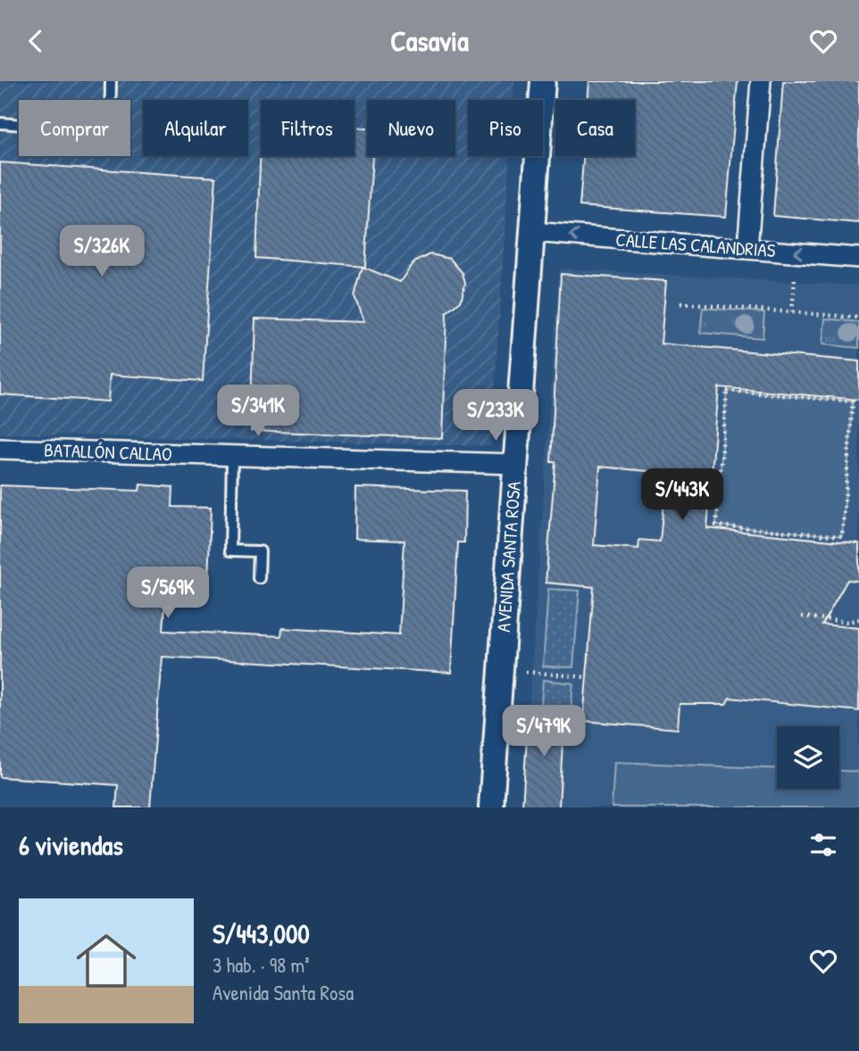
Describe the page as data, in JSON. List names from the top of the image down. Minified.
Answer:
{"streets":{"street":["CALLE LAS CALANDRIAS","BATALLÓN CALLAO","AVENIDA SANTA ROSA"]},"crossings":[["CALLE LAS CALANDRIAS","AVENIDA SANTA ROSA"],["BATALLÓN CALLAO","AVENIDA SANTA ROSA"]],"one_way":["CALLE LAS CALANDRIAS"],"page":{"header":"Casavia","chip":["Comprar","Alquilar","Filtros","Nuevo","Piso","Casa"],"price":["S/326K","S/341K","S/233K","S/443K","S/569K","S/479K"],"heading":"6 viviendas","list":[{"name":"S/443,000","note":"3 hab. · 98 m² · Avenida Santa Rosa"}]}}
